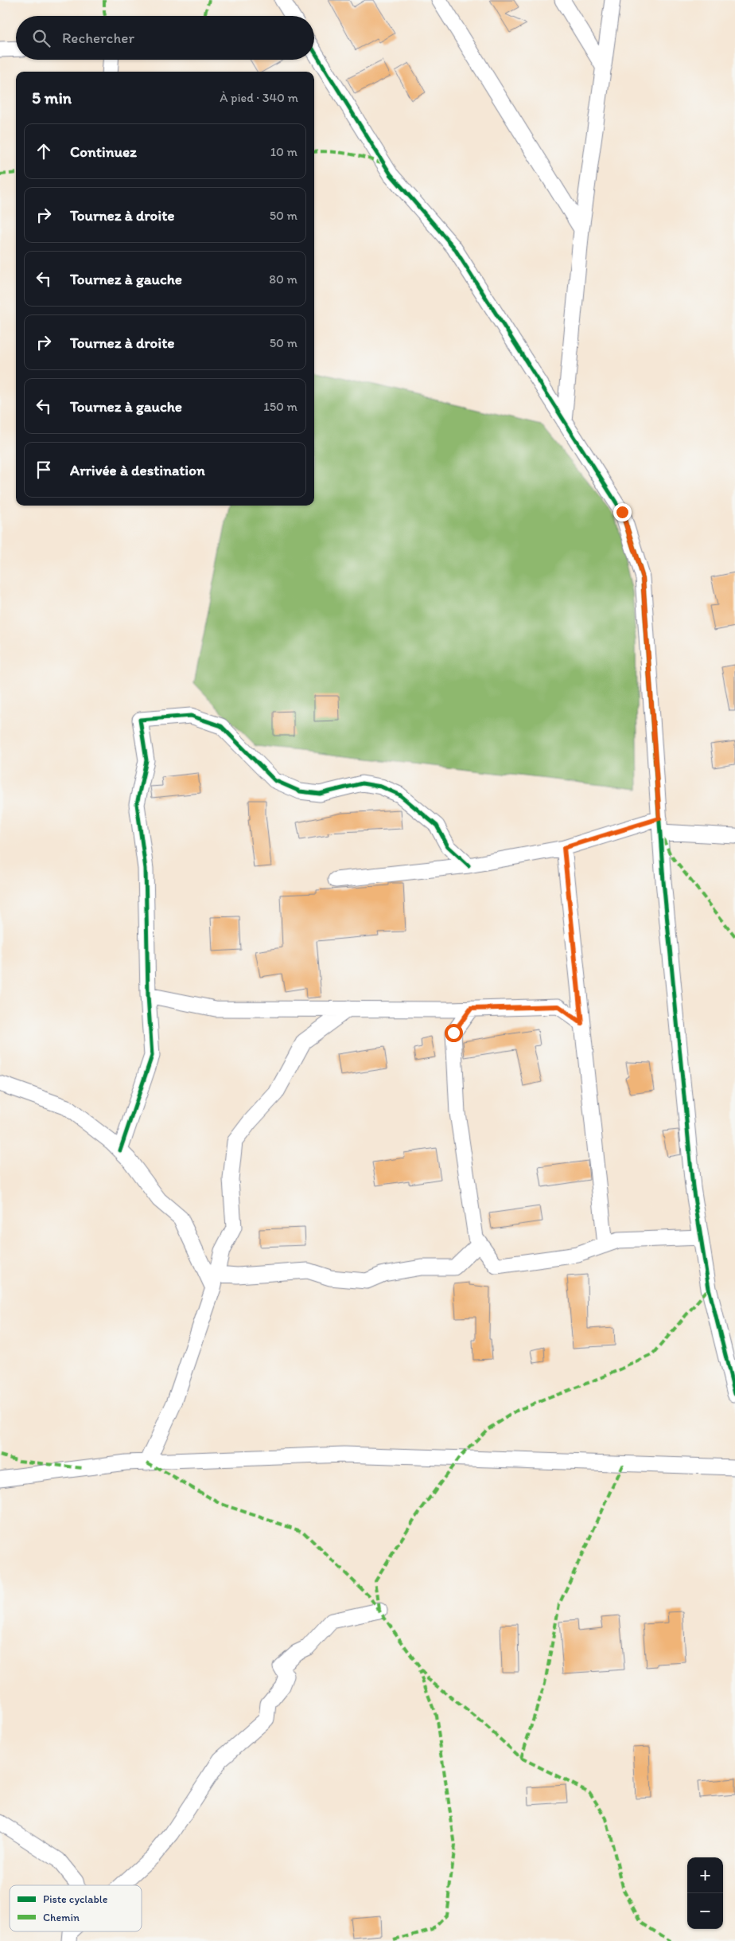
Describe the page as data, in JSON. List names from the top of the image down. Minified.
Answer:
{"legend":["Piste cyclable","Chemin"],"page":{"search":"Rechercher","heading":["5 min","À pied · 340 m"],"list":[["Continuez","10 m"],["Tournez à droite","50 m"],["Tournez à gauche","80 m"],["Tournez à droite","50 m"],["Tournez à gauche","150 m"],"Arrivée à destination"],"map_buttons":["+","−"]}}
